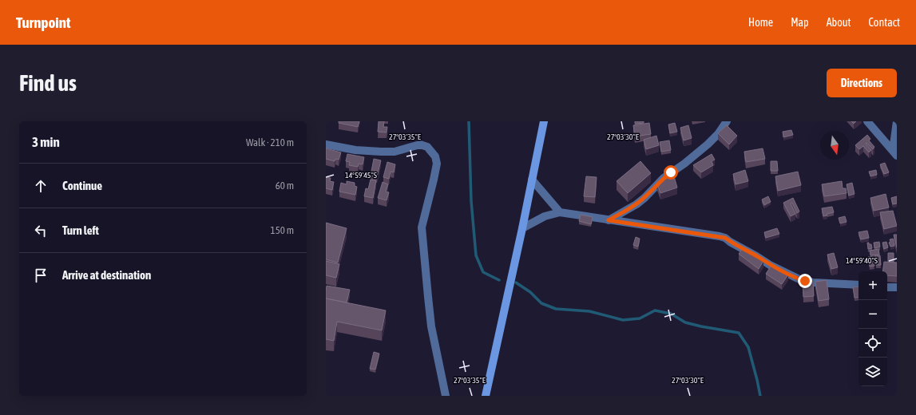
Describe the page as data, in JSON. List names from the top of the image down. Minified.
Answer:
{"north":"bottom","page":{"header":"Turnpoint","nav":["Home","Map","About","Contact"],"buttons":"Directions","title":"Find us","heading":["3 min","Walk · 210 m"],"list":[["Continue","60 m"],["Turn left","150 m"],"Arrive at destination"],"map_buttons":["+","−"]},"coordinates":["27°03'35\"E","27°03'30\"E","14°59'45\"S","14°59'40\"S"]}
